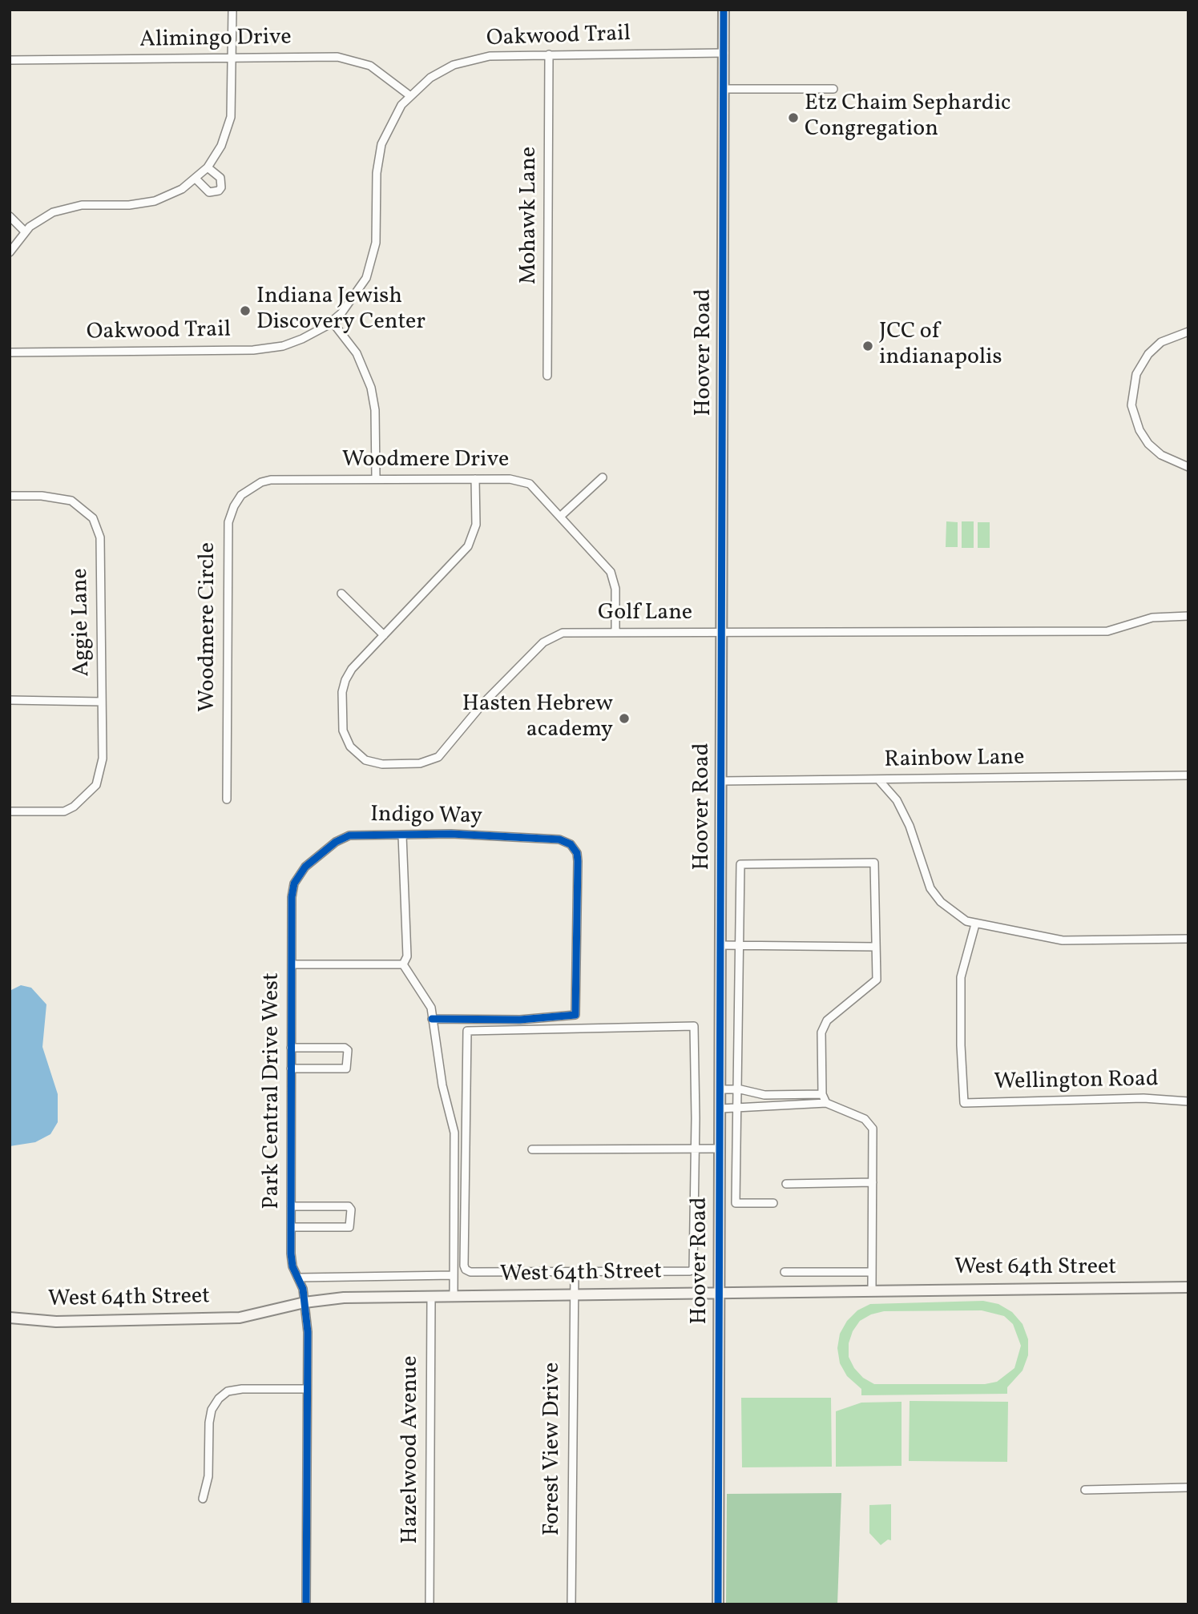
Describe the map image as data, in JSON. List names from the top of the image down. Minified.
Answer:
{"streets":{"street":["Oakwood Trail","Alimingo Drive","Mohawk Lane","Hoover Road","Woodmere Drive","Golf Lane","Aggie Lane","Woodmere Circle","Rainbow Lane","Indigo Way","Wellington Road","Park Central Drive West","West 64th Street","Forest View Drive","Hazelwood Avenue"]},"crossings":[["Oakwood Trail","Alimingo Drive"],["Oakwood Trail","Mohawk Lane"],["Oakwood Trail","Hoover Road"],["Hoover Road","Golf Lane"],["Hoover Road","Rainbow Lane"],["Hoover Road","West 64th Street"],["Woodmere Drive","Golf Lane"],["Woodmere Drive","Woodmere Circle"],["Indigo Way","Park Central Drive West"],["Park Central Drive West","West 64th Street"],["West 64th Street","Forest View Drive"],["West 64th Street","Hazelwood Avenue"]],"places":["Etz Chaim Sephardic Congregation","Indiana Jewish Discovery Center","JCC of indianapolis","Hasten Hebrew academy"]}
